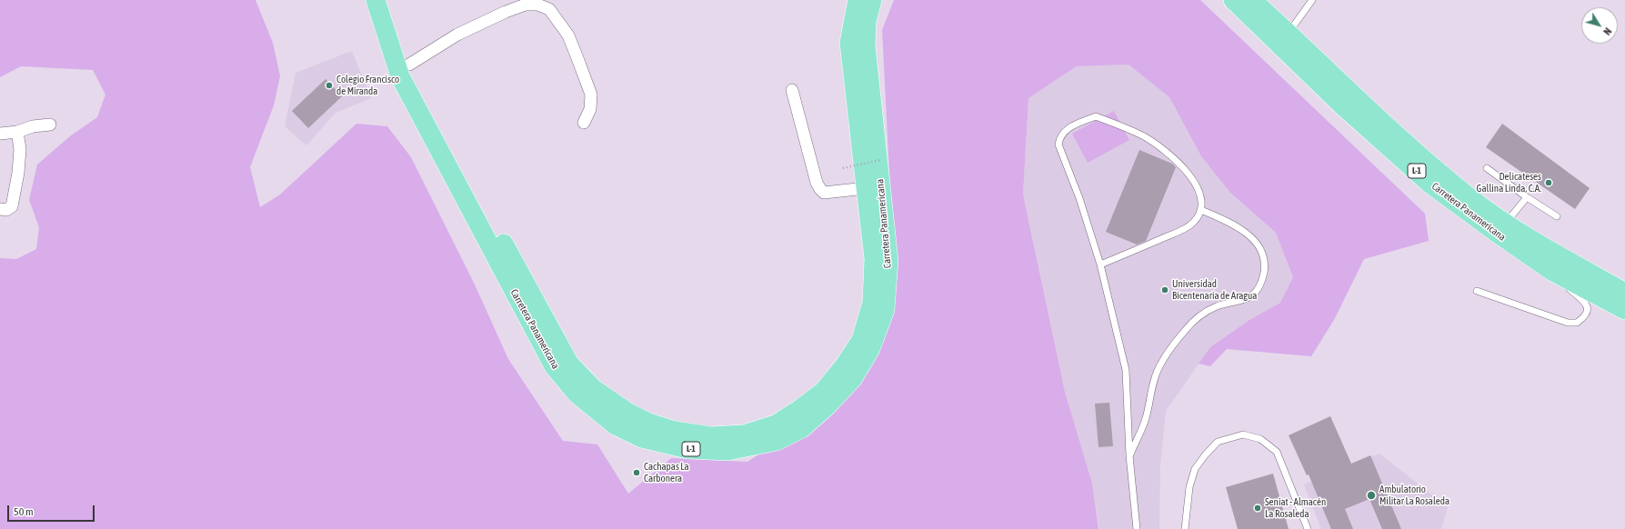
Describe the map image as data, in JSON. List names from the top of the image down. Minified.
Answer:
{"streets":{"main road":["L-1","Carretera Panamericana"]},"places":["Colegio Francisco de Miranda","Delicateses Gallina Linda, C.A.","Universidad Bicentenaria de Aragua","Cachapas La Carbonera","Ambulatorio Militar La Rosaleda","Seniat - Almacén La Rosaleda"],"scale_bar":"50 m","north":"bottom right"}
